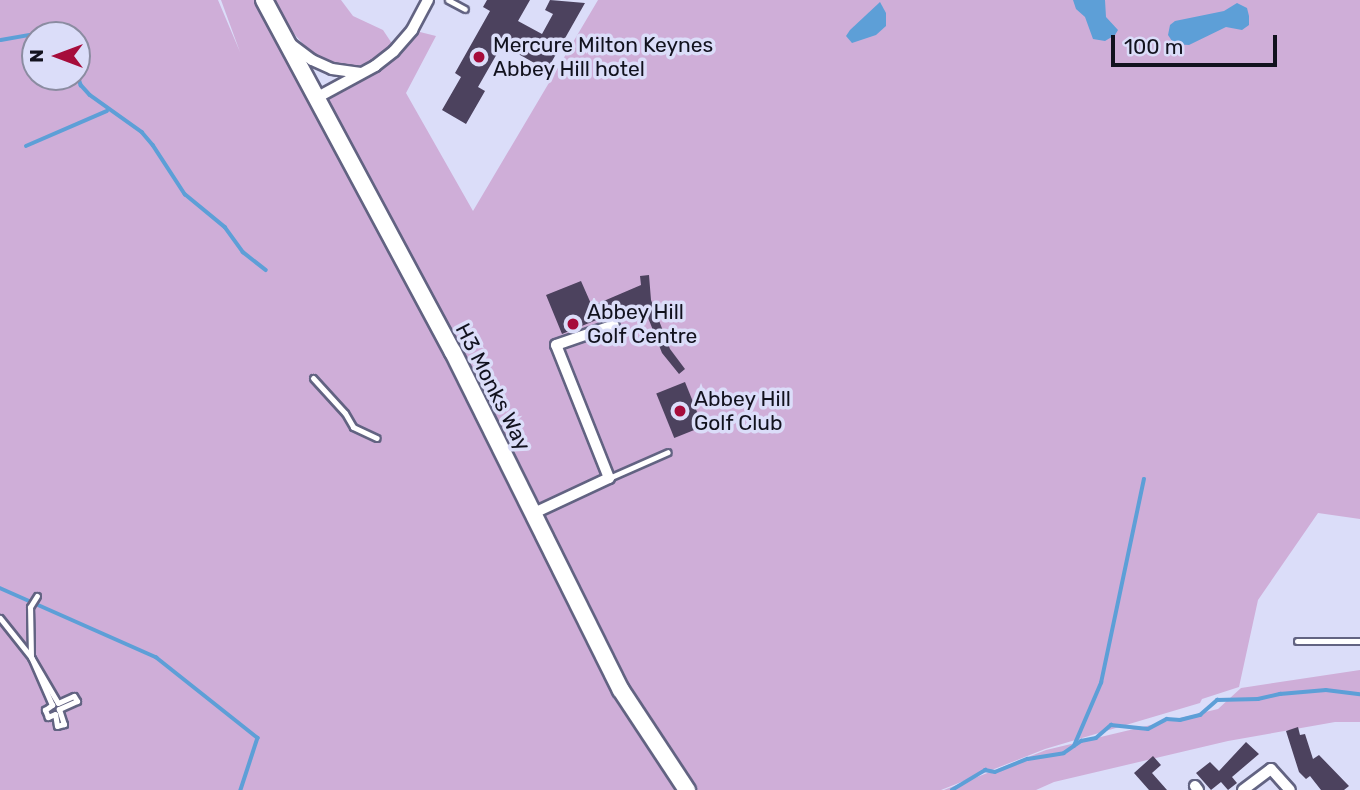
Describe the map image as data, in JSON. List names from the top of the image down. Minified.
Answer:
{"streets":{"street":["H3 Monks Way"]},"places":["Mercure Milton Keynes Abbey Hill hotel","Abbey Hill Golf Centre","Abbey Hill Golf Club"],"scale_bar":"100 m","north":"left"}
